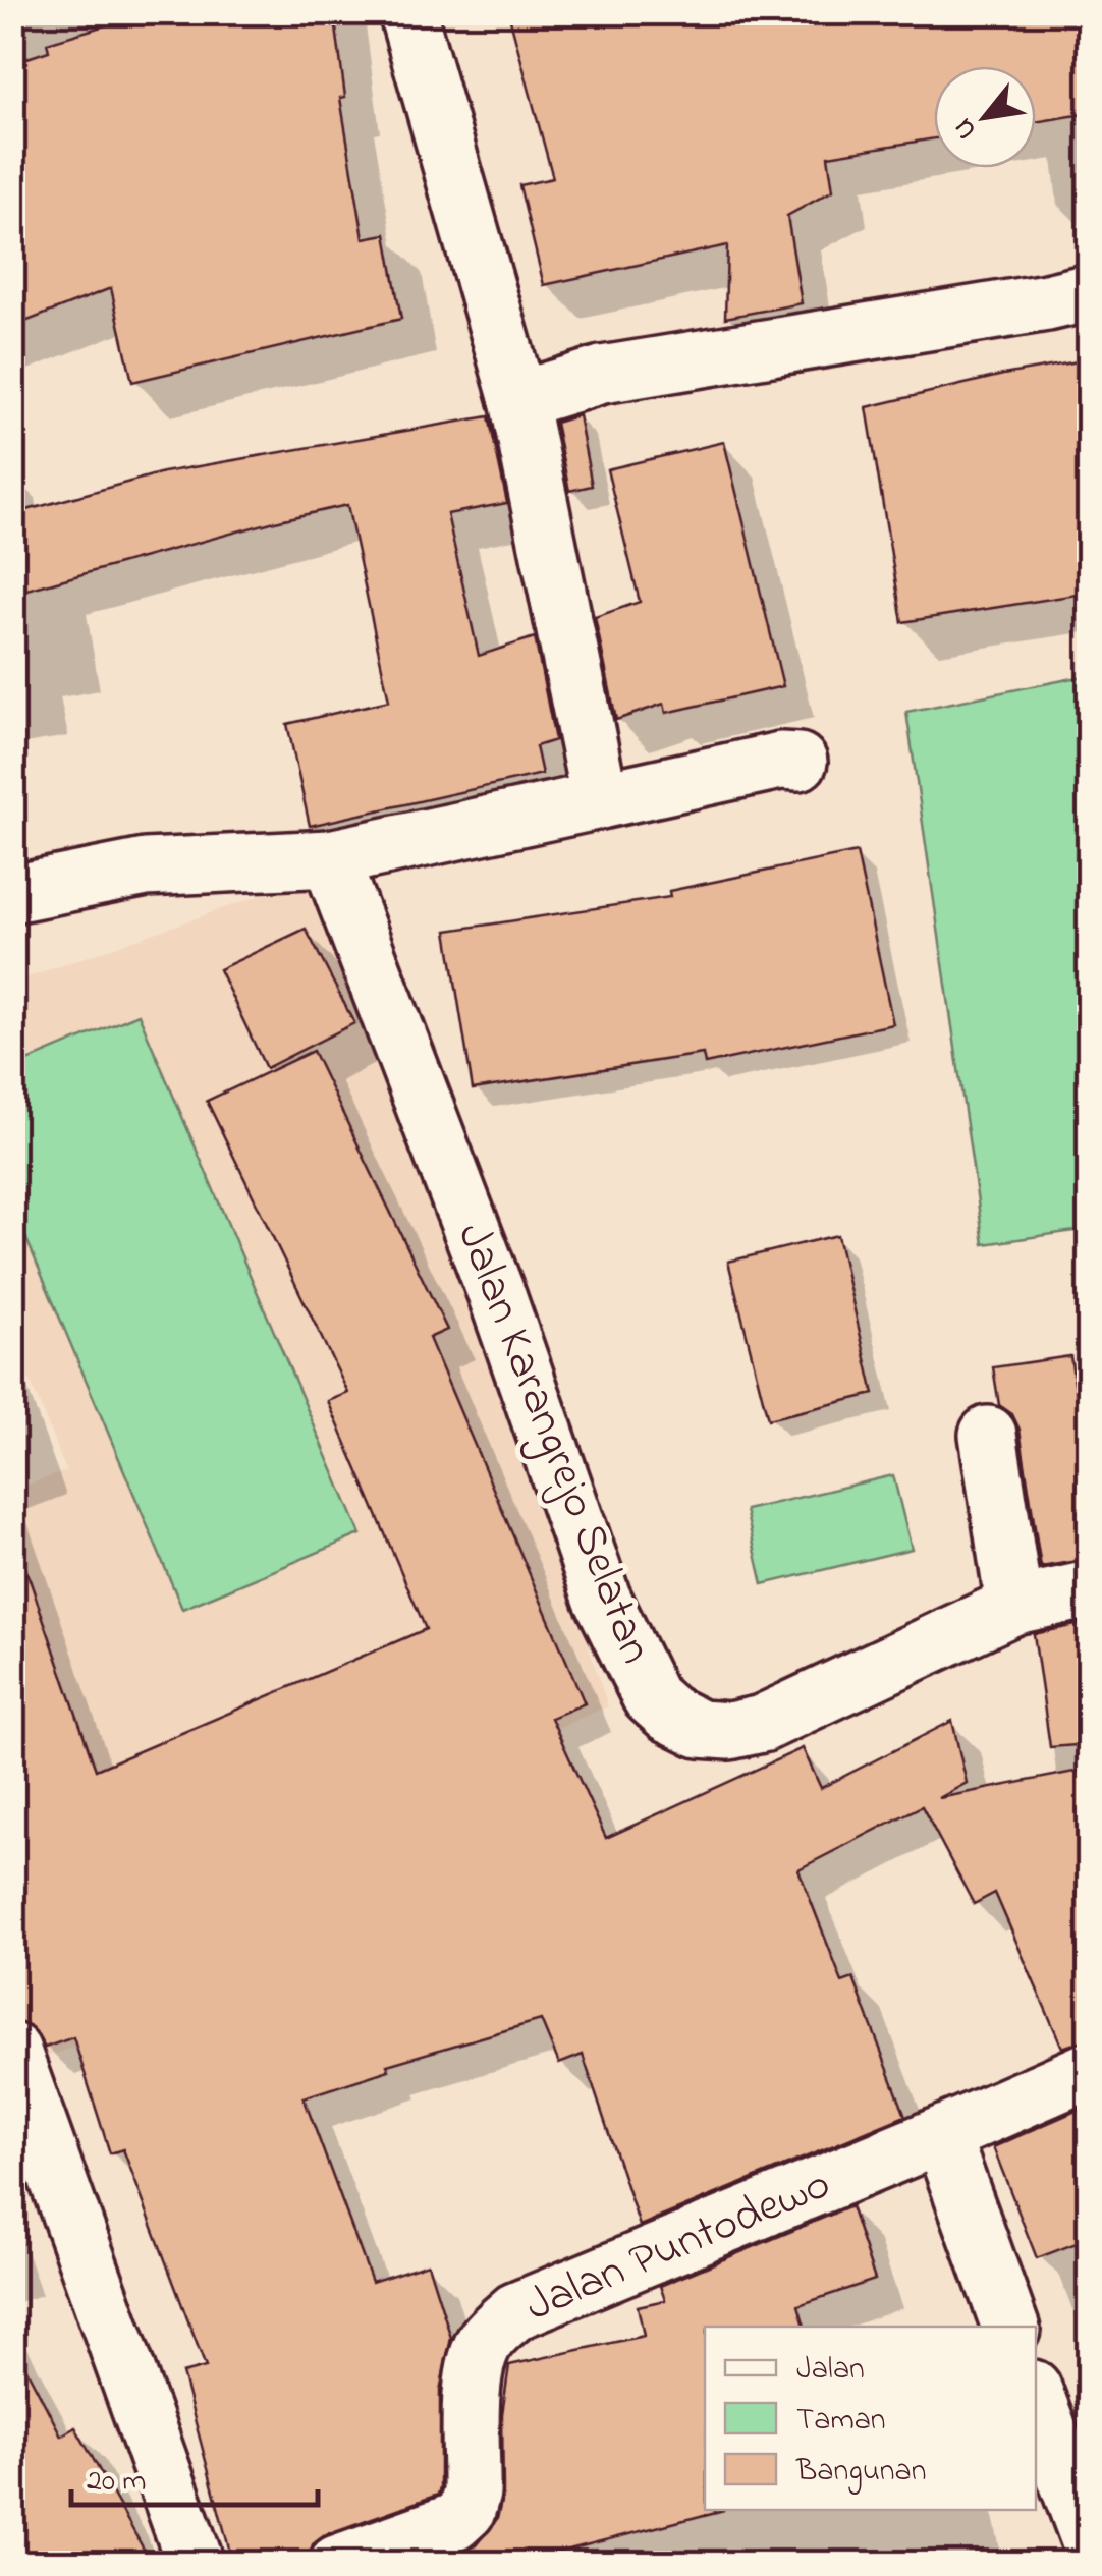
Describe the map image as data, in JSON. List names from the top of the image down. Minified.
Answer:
{"streets":{"street":["Jalan Karangrejo Selatan","Jalan Puntodewo"]},"legend":["Jalan","Taman","Bangunan"],"scale_bar":"20 m","north":"bottom left"}
